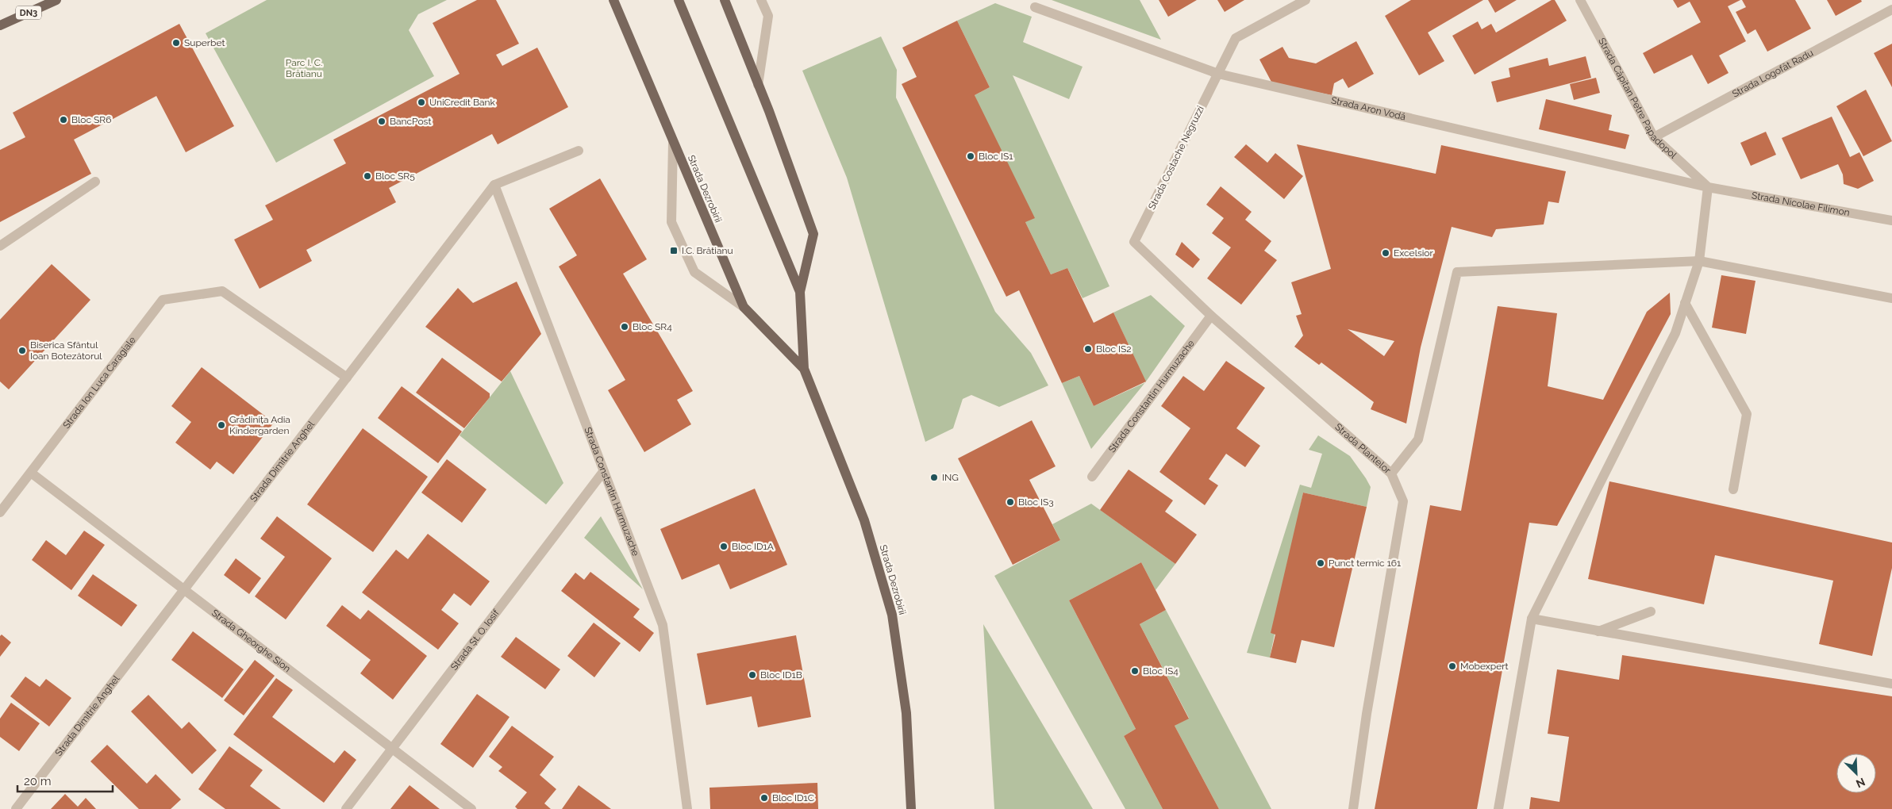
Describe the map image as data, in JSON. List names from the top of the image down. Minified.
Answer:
{"streets":{"main road":["DN3","Strada Dezrobirii"],"street":["Strada Logofăt Radu","Strada Căpitan Petre Papadopol","Strada Aron Vodă","Strada Costache Negruzzi","Strada Nicolae Filimon","Strada Ion Luca Caragiale","Strada Constantin Hurmuzache","Strada Plantelor","Strada Dimitrie Anghel","Strada Șt. O. Iosif","Strada Gheorghe Sion"]},"crossings":[["Strada Logofăt Radu","Strada Căpitan Petre Papadopol"],["Strada Căpitan Petre Papadopol","Strada Aron Vodă"],["Strada Căpitan Petre Papadopol","Strada Nicolae Filimon"],["Strada Aron Vodă","Strada Costache Negruzzi"],["Strada Aron Vodă","Strada Nicolae Filimon"],["Strada Costache Negruzzi","Strada Plantelor"],["Strada Ion Luca Caragiale","Strada Dimitrie Anghel"],["Strada Ion Luca Caragiale","Strada Gheorghe Sion"],["Strada Constantin Hurmuzache","Strada Plantelor"],["Strada Constantin Hurmuzache","Strada Dimitrie Anghel"],["Strada Constantin Hurmuzache","Strada Șt. O. Iosif"],["Strada Dimitrie Anghel","Strada Gheorghe Sion"],["Strada Șt. O. Iosif","Strada Gheorghe Sion"]],"parks":["Parc I. C. Brătianu"],"places":{"other":["Superbet","UniCredit Bank","Bloc SR6","BancPost","Bloc IS1","Bloc SR5","Excelsior","Bloc SR4","Bloc IS2","Biserica Sfântul Ioan Botezătorul","Grădinița Adia Kindergarden","ING","Bloc IS3","Bloc ID1A","Punct termic 161","Mobexpert","Bloc IS4","Bloc ID1B","Bloc ID1C"],"transit":["I.C. Brătianu"]},"scale_bar":"20 m","north":"bottom right"}
